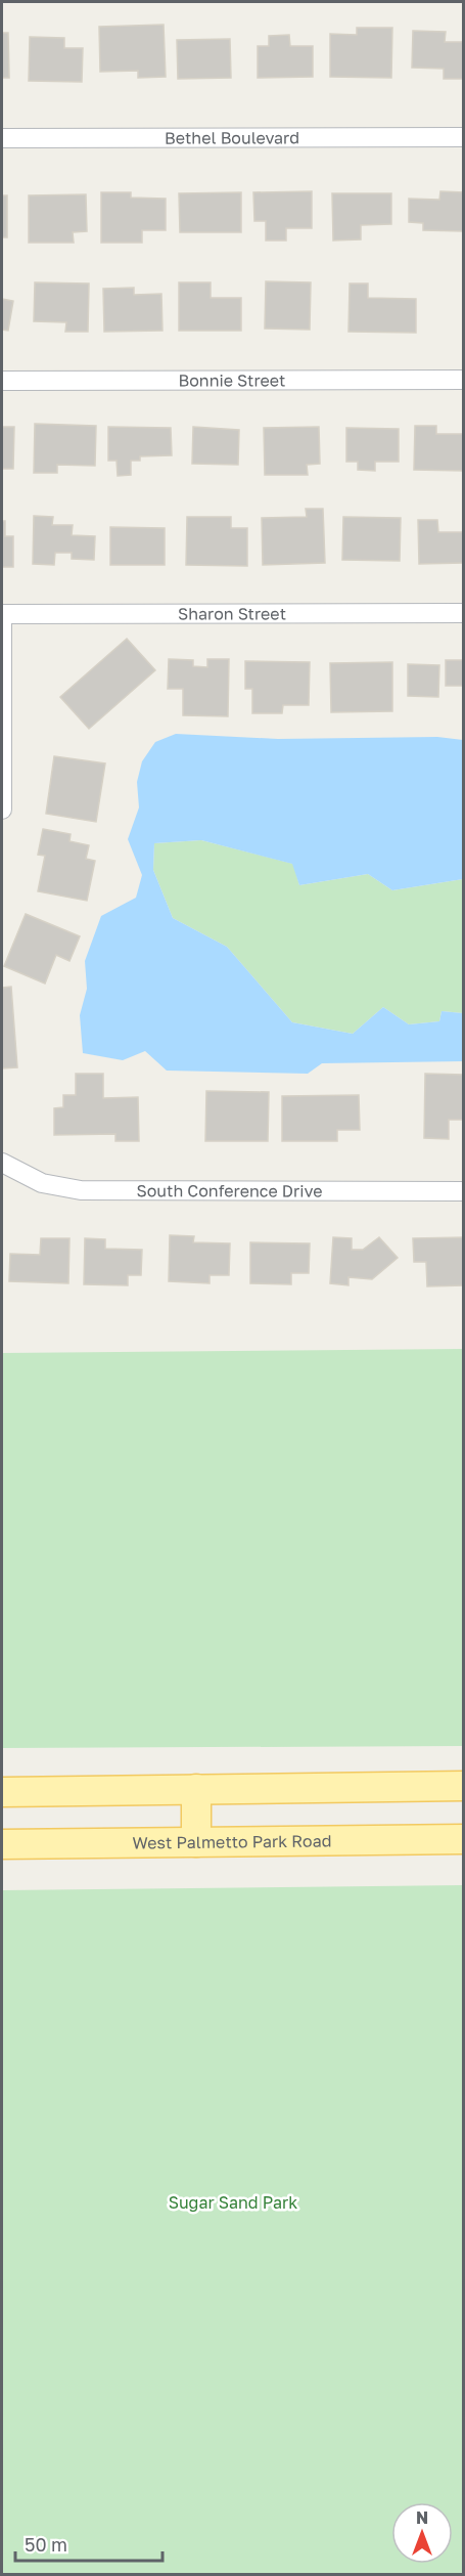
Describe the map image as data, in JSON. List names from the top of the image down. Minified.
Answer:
{"streets":{"main road":["West Palmetto Park Road"],"street":["Bethel Boulevard","Bonnie Street","Sharon Street","South Conference Drive"]},"parks":["Sugar Sand Park"],"scale_bar":"50 m","north":"top"}
